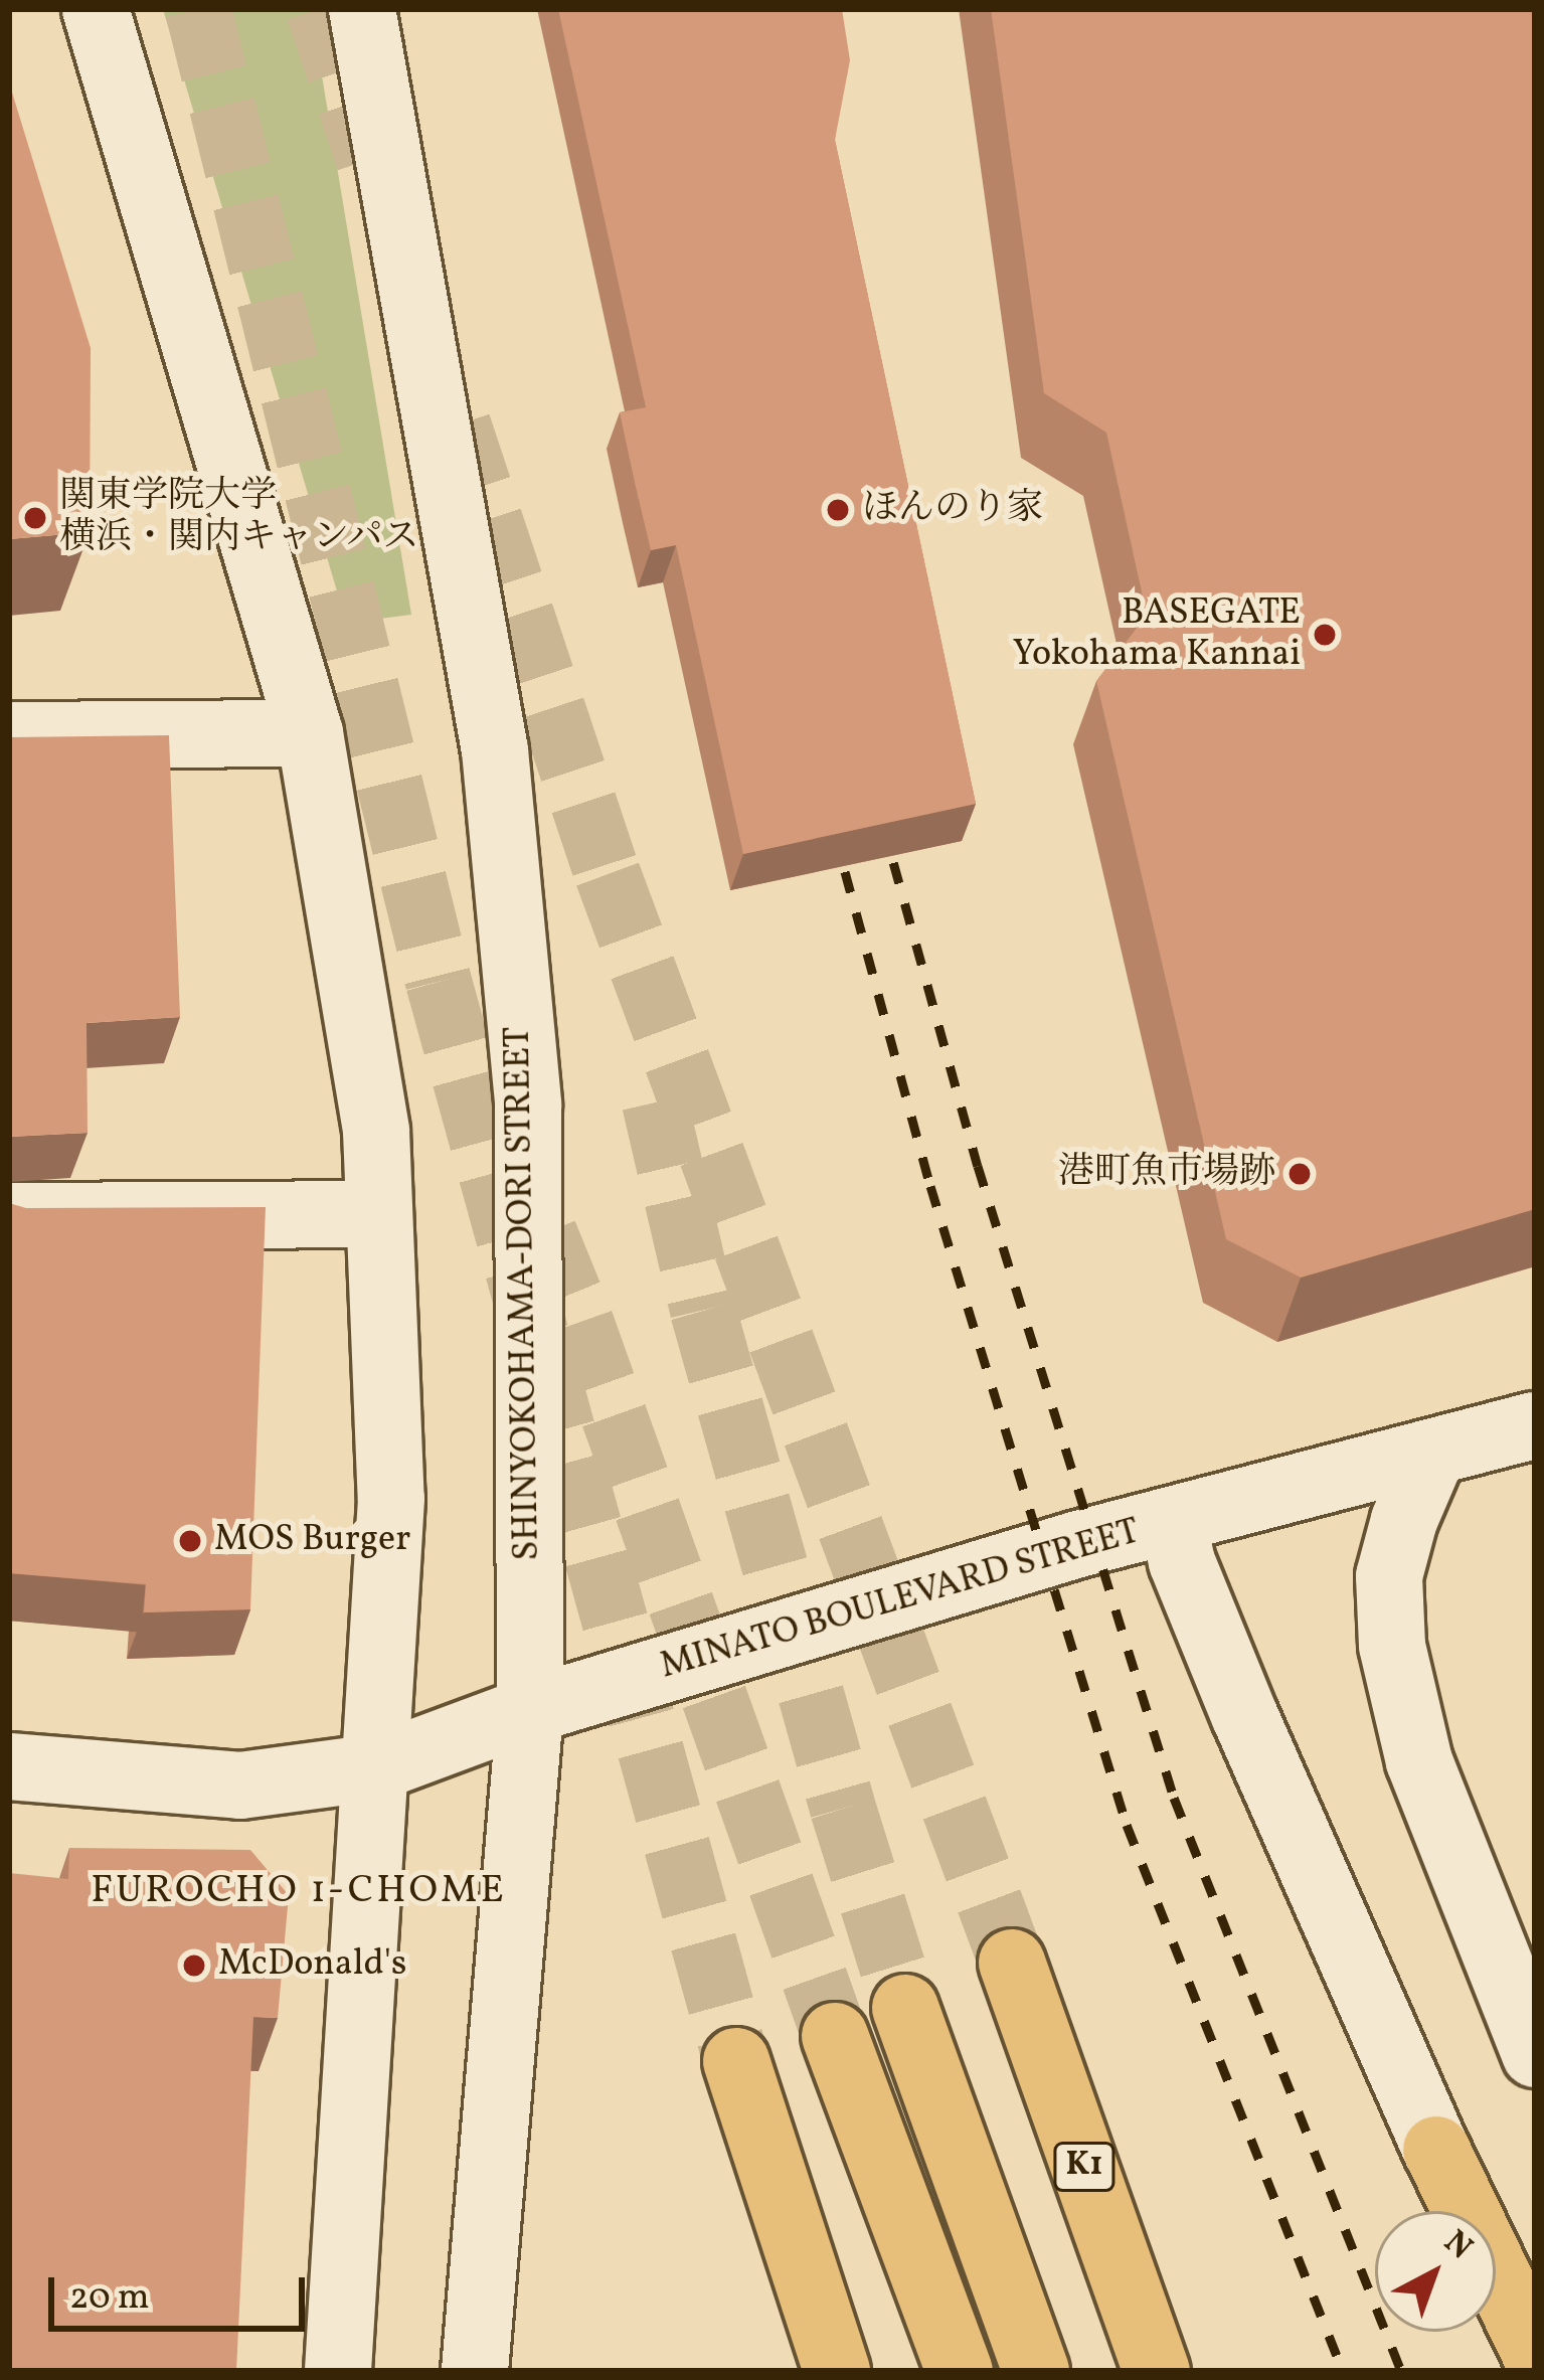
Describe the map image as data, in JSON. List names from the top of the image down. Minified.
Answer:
{"streets":{"highway":["K1"],"street":["SHINYOKOHAMA-DORI STREET","MINATO BOULEVARD STREET"]},"crossings":[["SHINYOKOHAMA-DORI STREET","MINATO BOULEVARD STREET"]],"districts":["FUROCHO 1-CHOME"],"places":["ほんのり家","関東学院大学 横浜・関内キャンパス","BASEGATE Yokohama Kannai","港町魚市場跡","MOS Burger","McDonald's"],"scale_bar":"20 m","north":"top right"}
